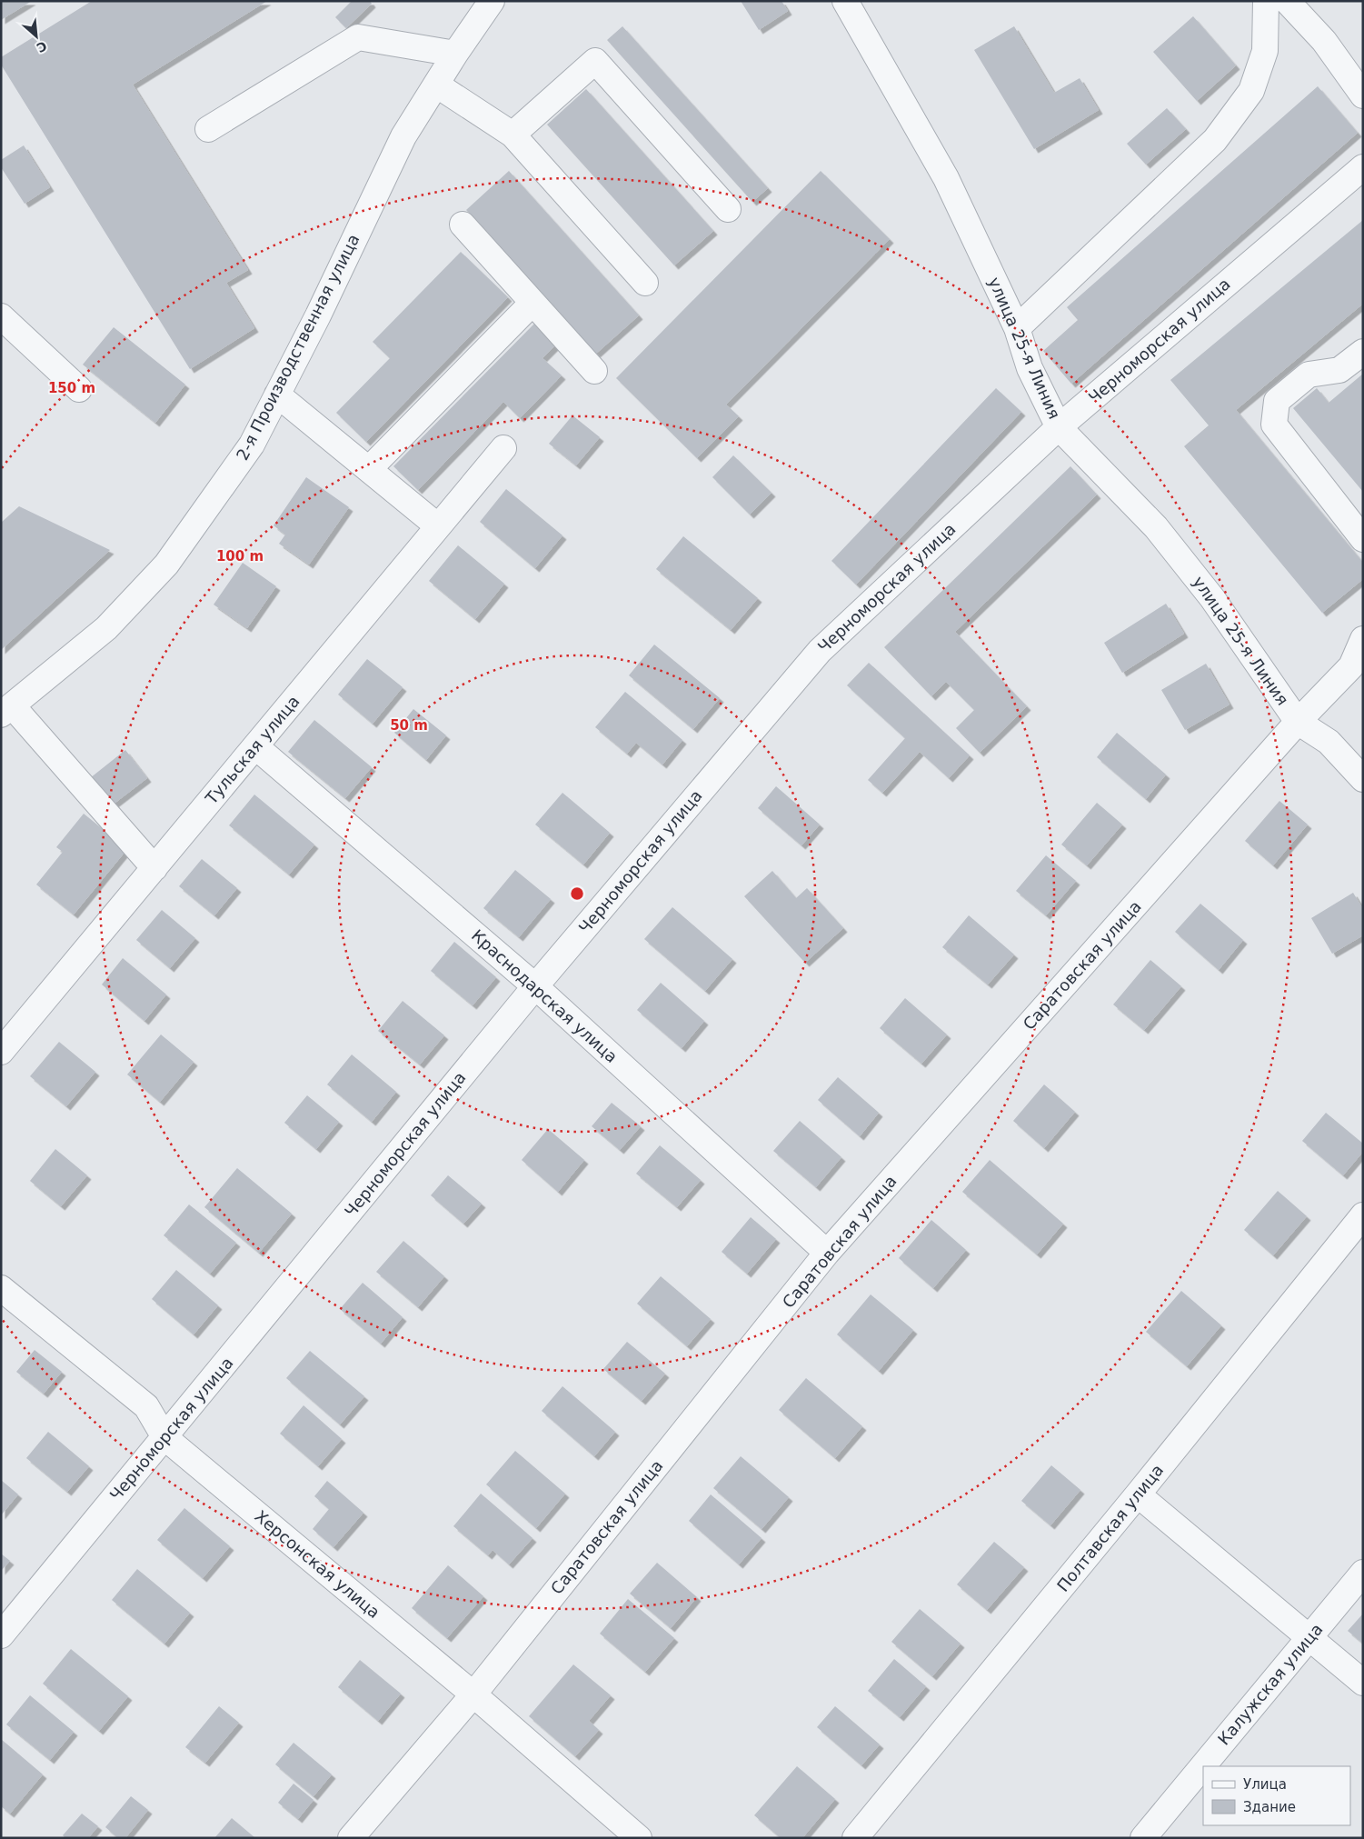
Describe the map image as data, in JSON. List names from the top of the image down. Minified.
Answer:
{"streets":{"street":["Черноморская улица","2-я Производственная улица","улица 25-я Линия","Тульская улица","Саратовская улица","Краснодарская улица","Полтавская улица","Херсонская улица","Калужская улица"]},"crossings":[["Черноморская улица","улица 25-я Линия"],["Черноморская улица","Краснодарская улица"],["Черноморская улица","Херсонская улица"],["улица 25-я Линия","Саратовская улица"],["Тульская улица","Краснодарская улица"],["Саратовская улица","Краснодарская улица"],["Саратовская улица","Херсонская улица"]],"legend":["Улица","Здание"],"north":"bottom right","rings":["150 m","100 m","50 m"]}
